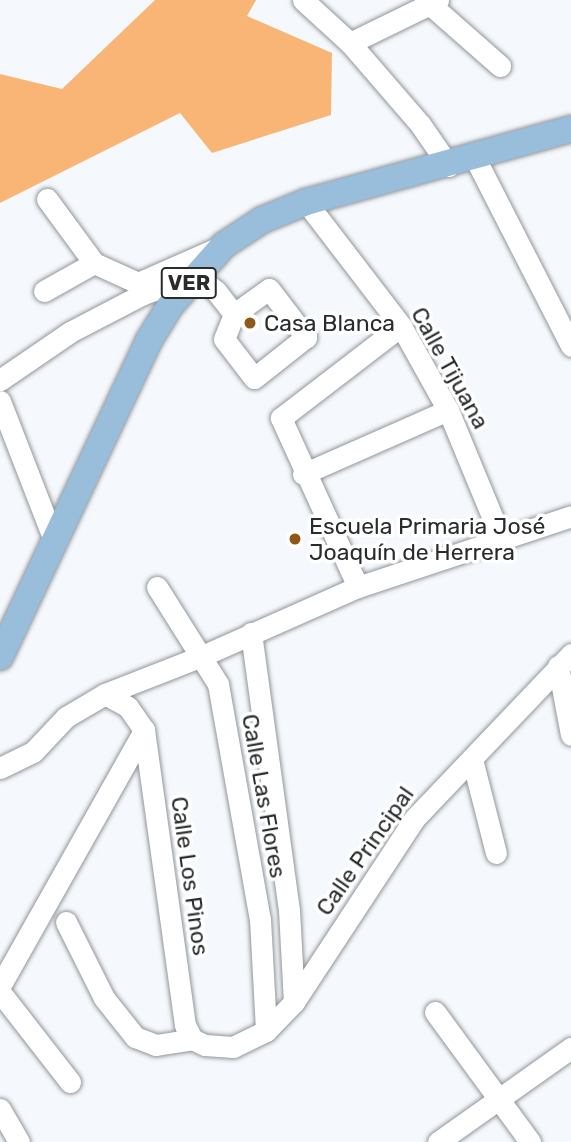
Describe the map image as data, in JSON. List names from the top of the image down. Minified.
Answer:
{"streets":{"main road":["VER"],"street":["Calle Tijuana","Calle Las Flores","Calle Principal","Calle Los Pinos"]},"crossings":[["VER","Calle Tijuana"],["Calle Las Flores","Calle Principal"],["Calle Principal","Calle Los Pinos"]],"places":["Casa Blanca","Escuela Primaria José Joaquín de Herrera"]}
